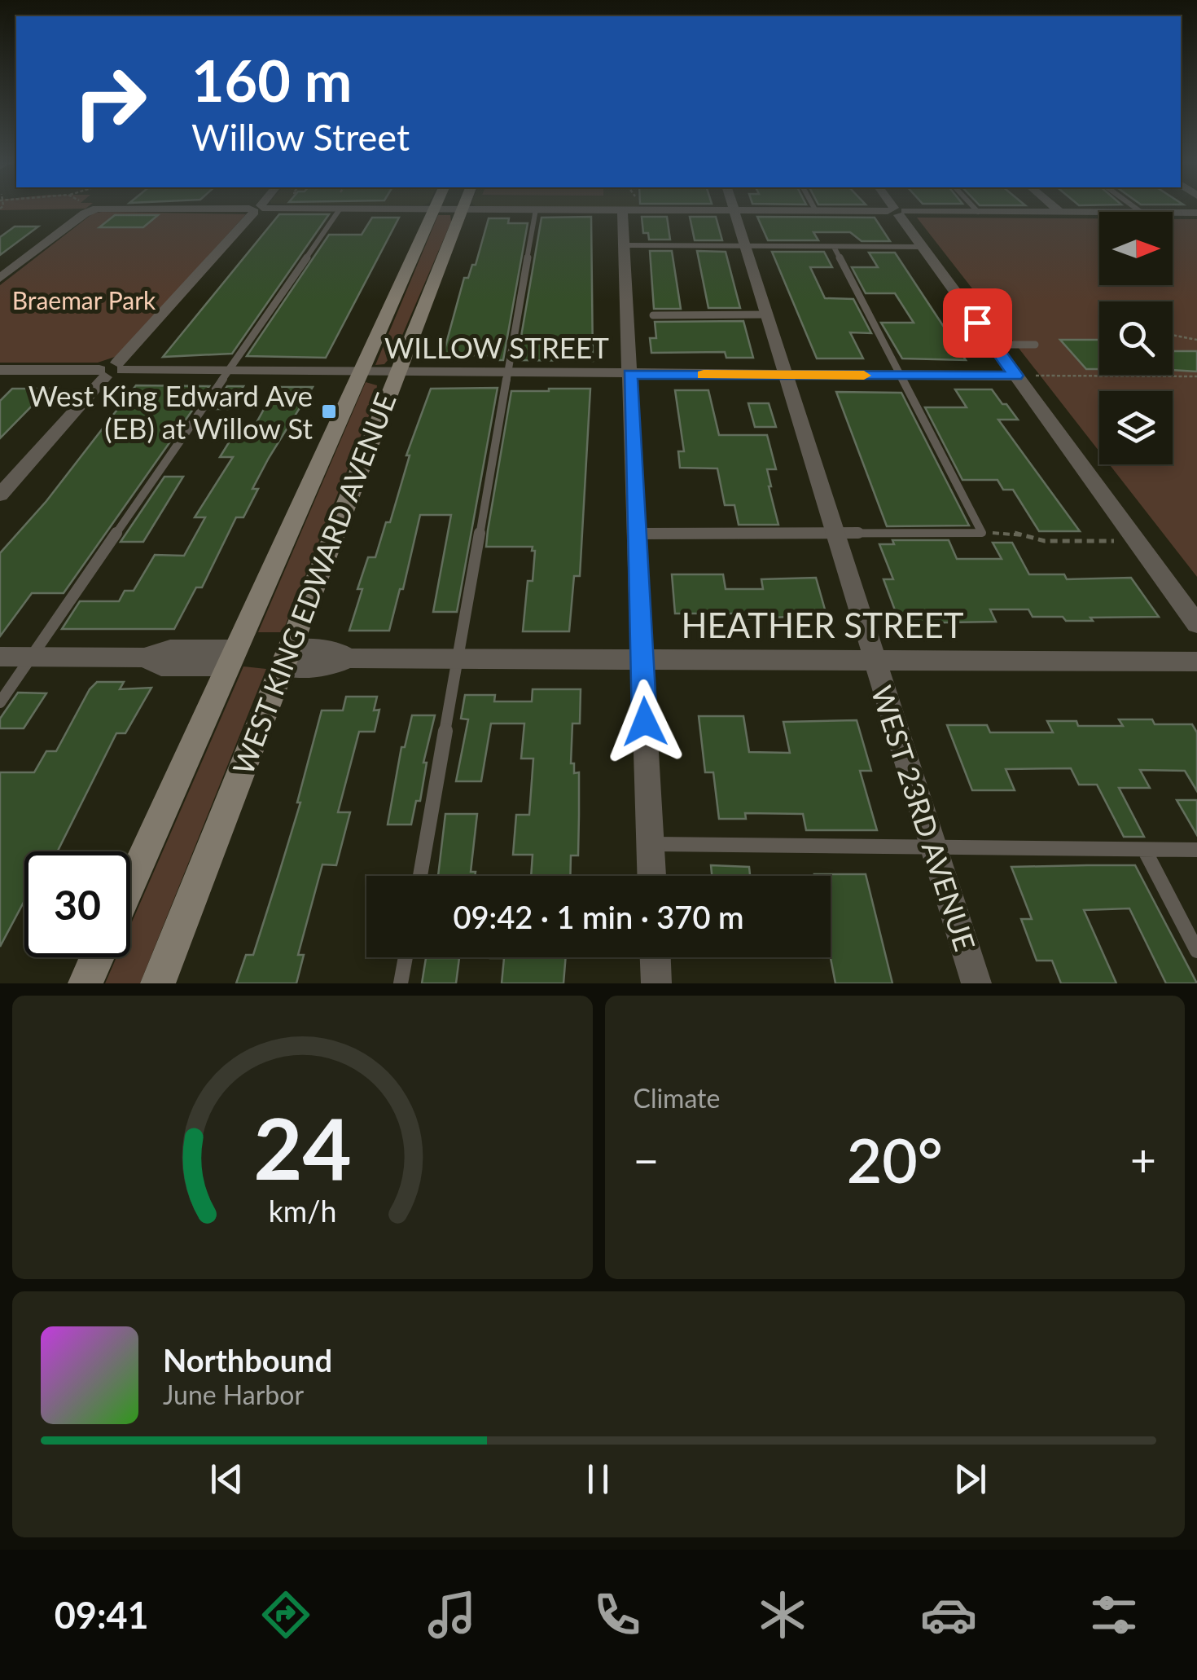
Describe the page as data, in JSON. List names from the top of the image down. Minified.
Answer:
{"streets":{"main road":["WEST KING EDWARD AVENUE"],"street":["WILLOW STREET","HEATHER STREET","WEST 23RD AVENUE"]},"crossings":[["WILLOW STREET","WEST KING EDWARD AVENUE"],["WILLOW STREET","WEST 23RD AVENUE"],["WEST KING EDWARD AVENUE","HEATHER STREET"],["HEATHER STREET","WEST 23RD AVENUE"]],"parks":["Braemar Park"],"places":{"transit":["West King Edward Ave (EB) at Willow St"]},"north":"right","page":{"turn":["160 m","Willow Street"],"limit":"30","trip":"09:42 · 1 min · 370 m","tile":"Climate","heat":["−","20°","+"],"song":["Northbound","June Harbor"],"tabs":"09:41","gauge":["24","km/h"]}}
